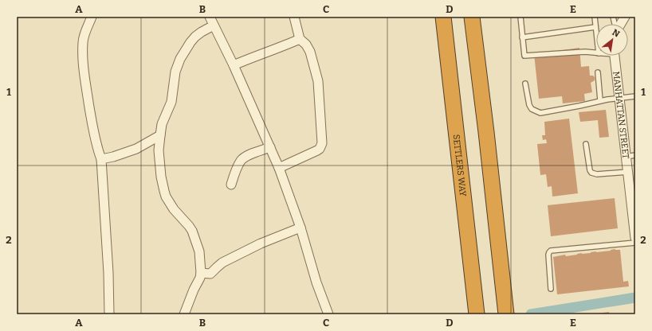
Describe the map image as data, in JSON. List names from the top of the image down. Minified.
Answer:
{"streets":{"highway":["SETTLERS WAY"],"street":["MANHATTAN STREET"]},"north":"top right","grid":{"columns":["A","B","C","D","E"],"rows":["1","2"]}}
